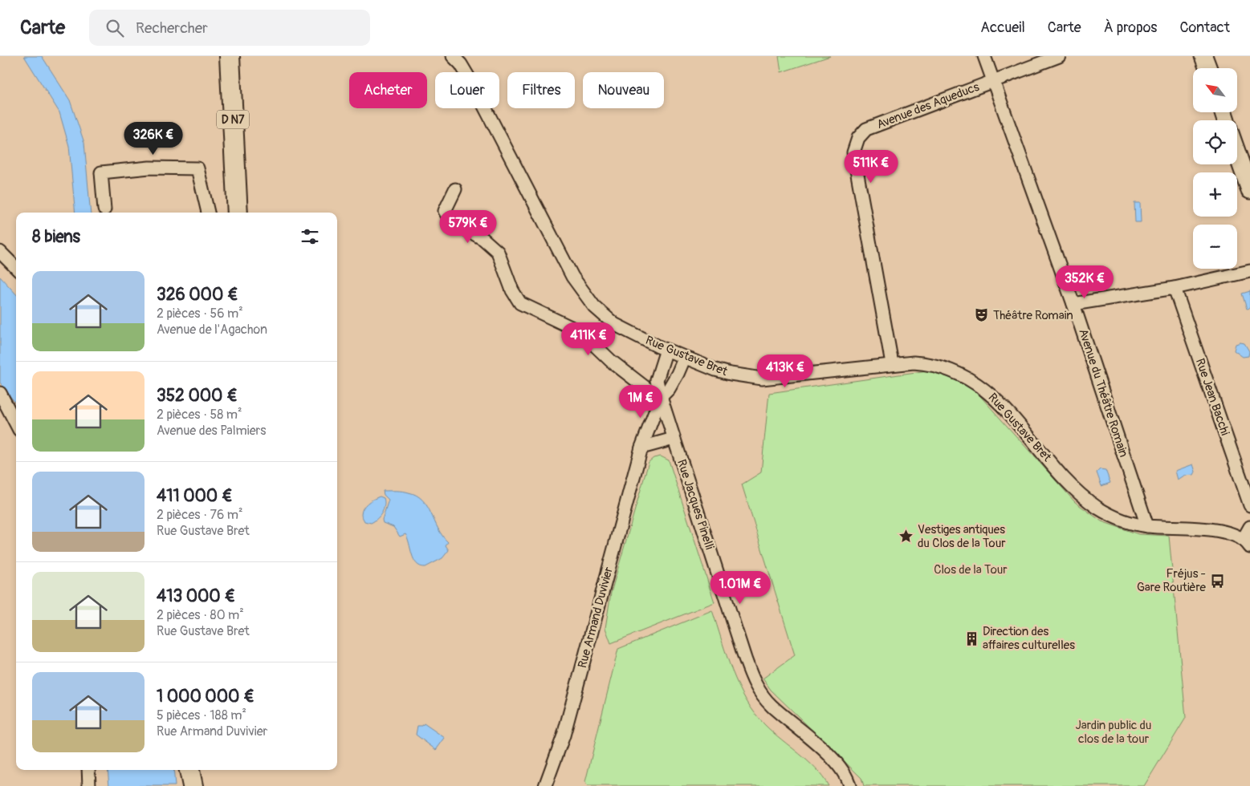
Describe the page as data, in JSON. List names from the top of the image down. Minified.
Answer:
{"streets":{"main road":["D N7"],"street":["Avenue des Aqueducs","Rue Gustave Bret","Avenue du Théâtre Romain","Rue Jean Bacchi","Rue Jacques Pinelli","Rue Armand Duvivier"]},"crossings":[["Avenue des Aqueducs","Rue Gustave Bret"],["Avenue des Aqueducs","Avenue du Théâtre Romain"],["Rue Gustave Bret","Avenue du Théâtre Romain"],["Rue Gustave Bret","Rue Jacques Pinelli"],["Rue Jacques Pinelli","Rue Armand Duvivier"]],"parks":["Clos de la Tour","Jardin public du clos de la tour"],"places":{"theatre":["Théâtre Romain"],"place":["Vestiges antiques du Clos de la Tour"],"bus stop":["Fréjus - Gare Routière"],"building":["Direction des affaires culturelles"]},"north":"top left","page":{"header":"Carte","search":"Rechercher","nav":["Accueil","Carte","À propos","Contact"],"map_buttons":["+","−"],"chip":["Acheter","Louer","Filtres","Nouveau"],"price":["326K €","511K €","579K €","352K €","411K €","413K €","1M €","1.01M €"],"heading":"8 biens","list":[{"name":"326 000 €","note":"2 pièces · 56 m² · Avenue de l'Agachon"},{"name":"352 000 €","note":"2 pièces · 58 m² · Avenue des Palmiers"},{"name":"411 000 €","note":"2 pièces · 76 m² · Rue Gustave Bret"},{"name":"413 000 €","note":"2 pièces · 80 m² · Rue Gustave Bret"},{"name":"1 000 000 €","note":"5 pièces · 188 m² · Rue Armand Duvivier"}]}}
